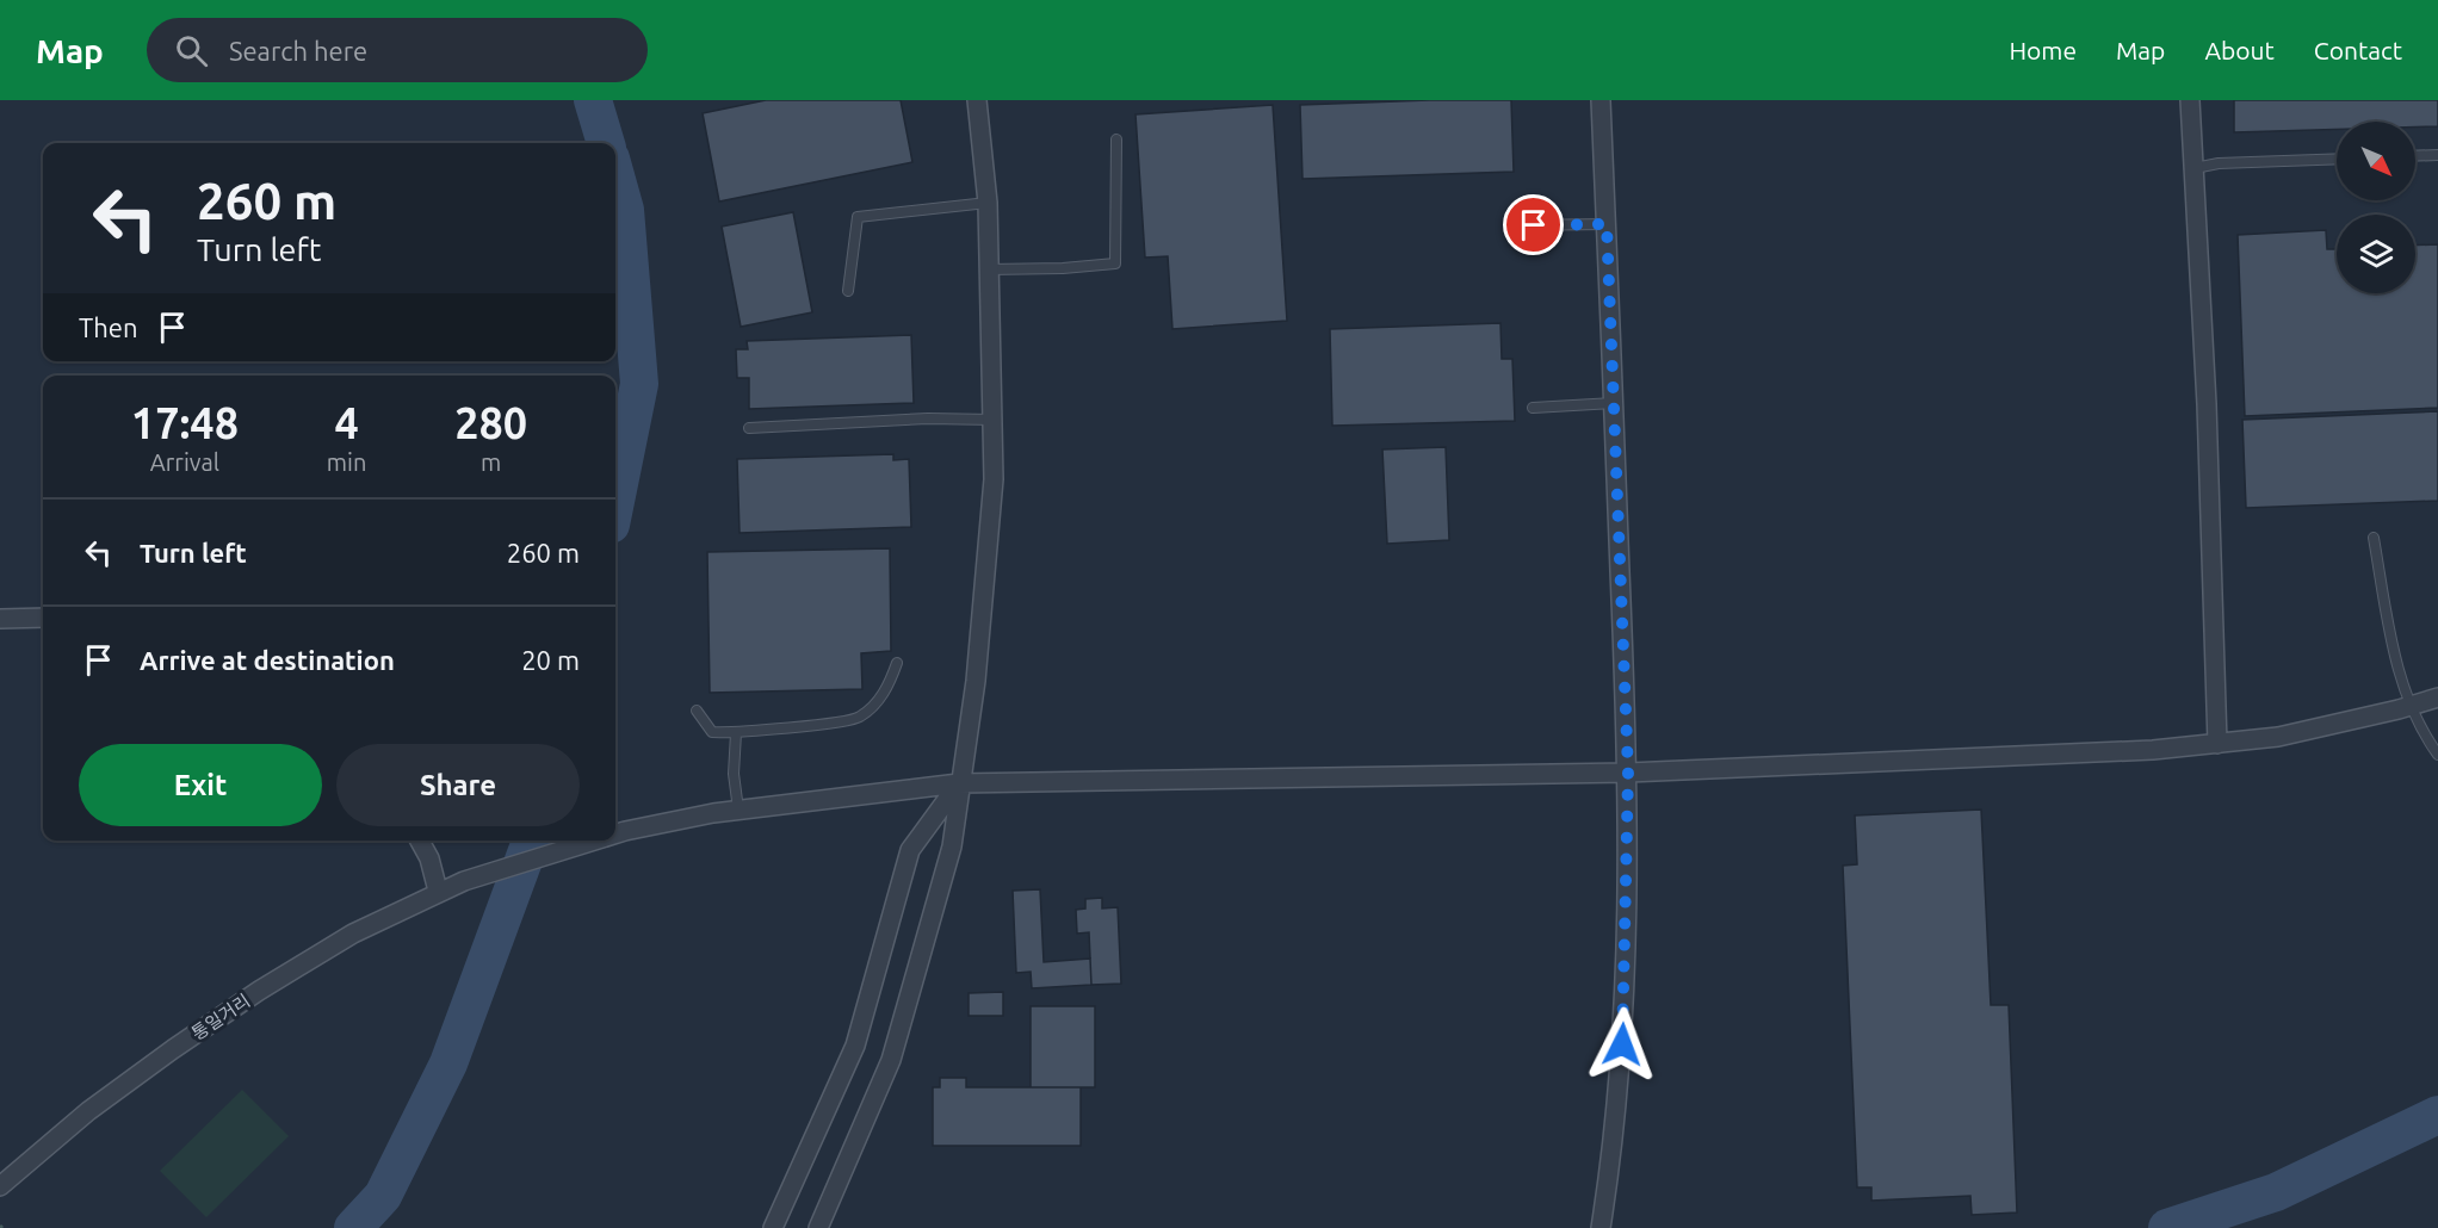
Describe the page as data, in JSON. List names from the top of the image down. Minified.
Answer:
{"streets":{"street":["통일거리"]},"north":"bottom right","page":{"header":"Map","search":"Search here","nav":["Home","Map","About","Contact"],"turn":["260 m","Turn left"],"then":"Then","eta":["17:48","Arrival","4","min","280","m"],"list":[{"name":"Turn left","value":"260 m"},{"name":"Arrive at destination","value":"20 m"}],"buttons":["Exit","Share"]}}
